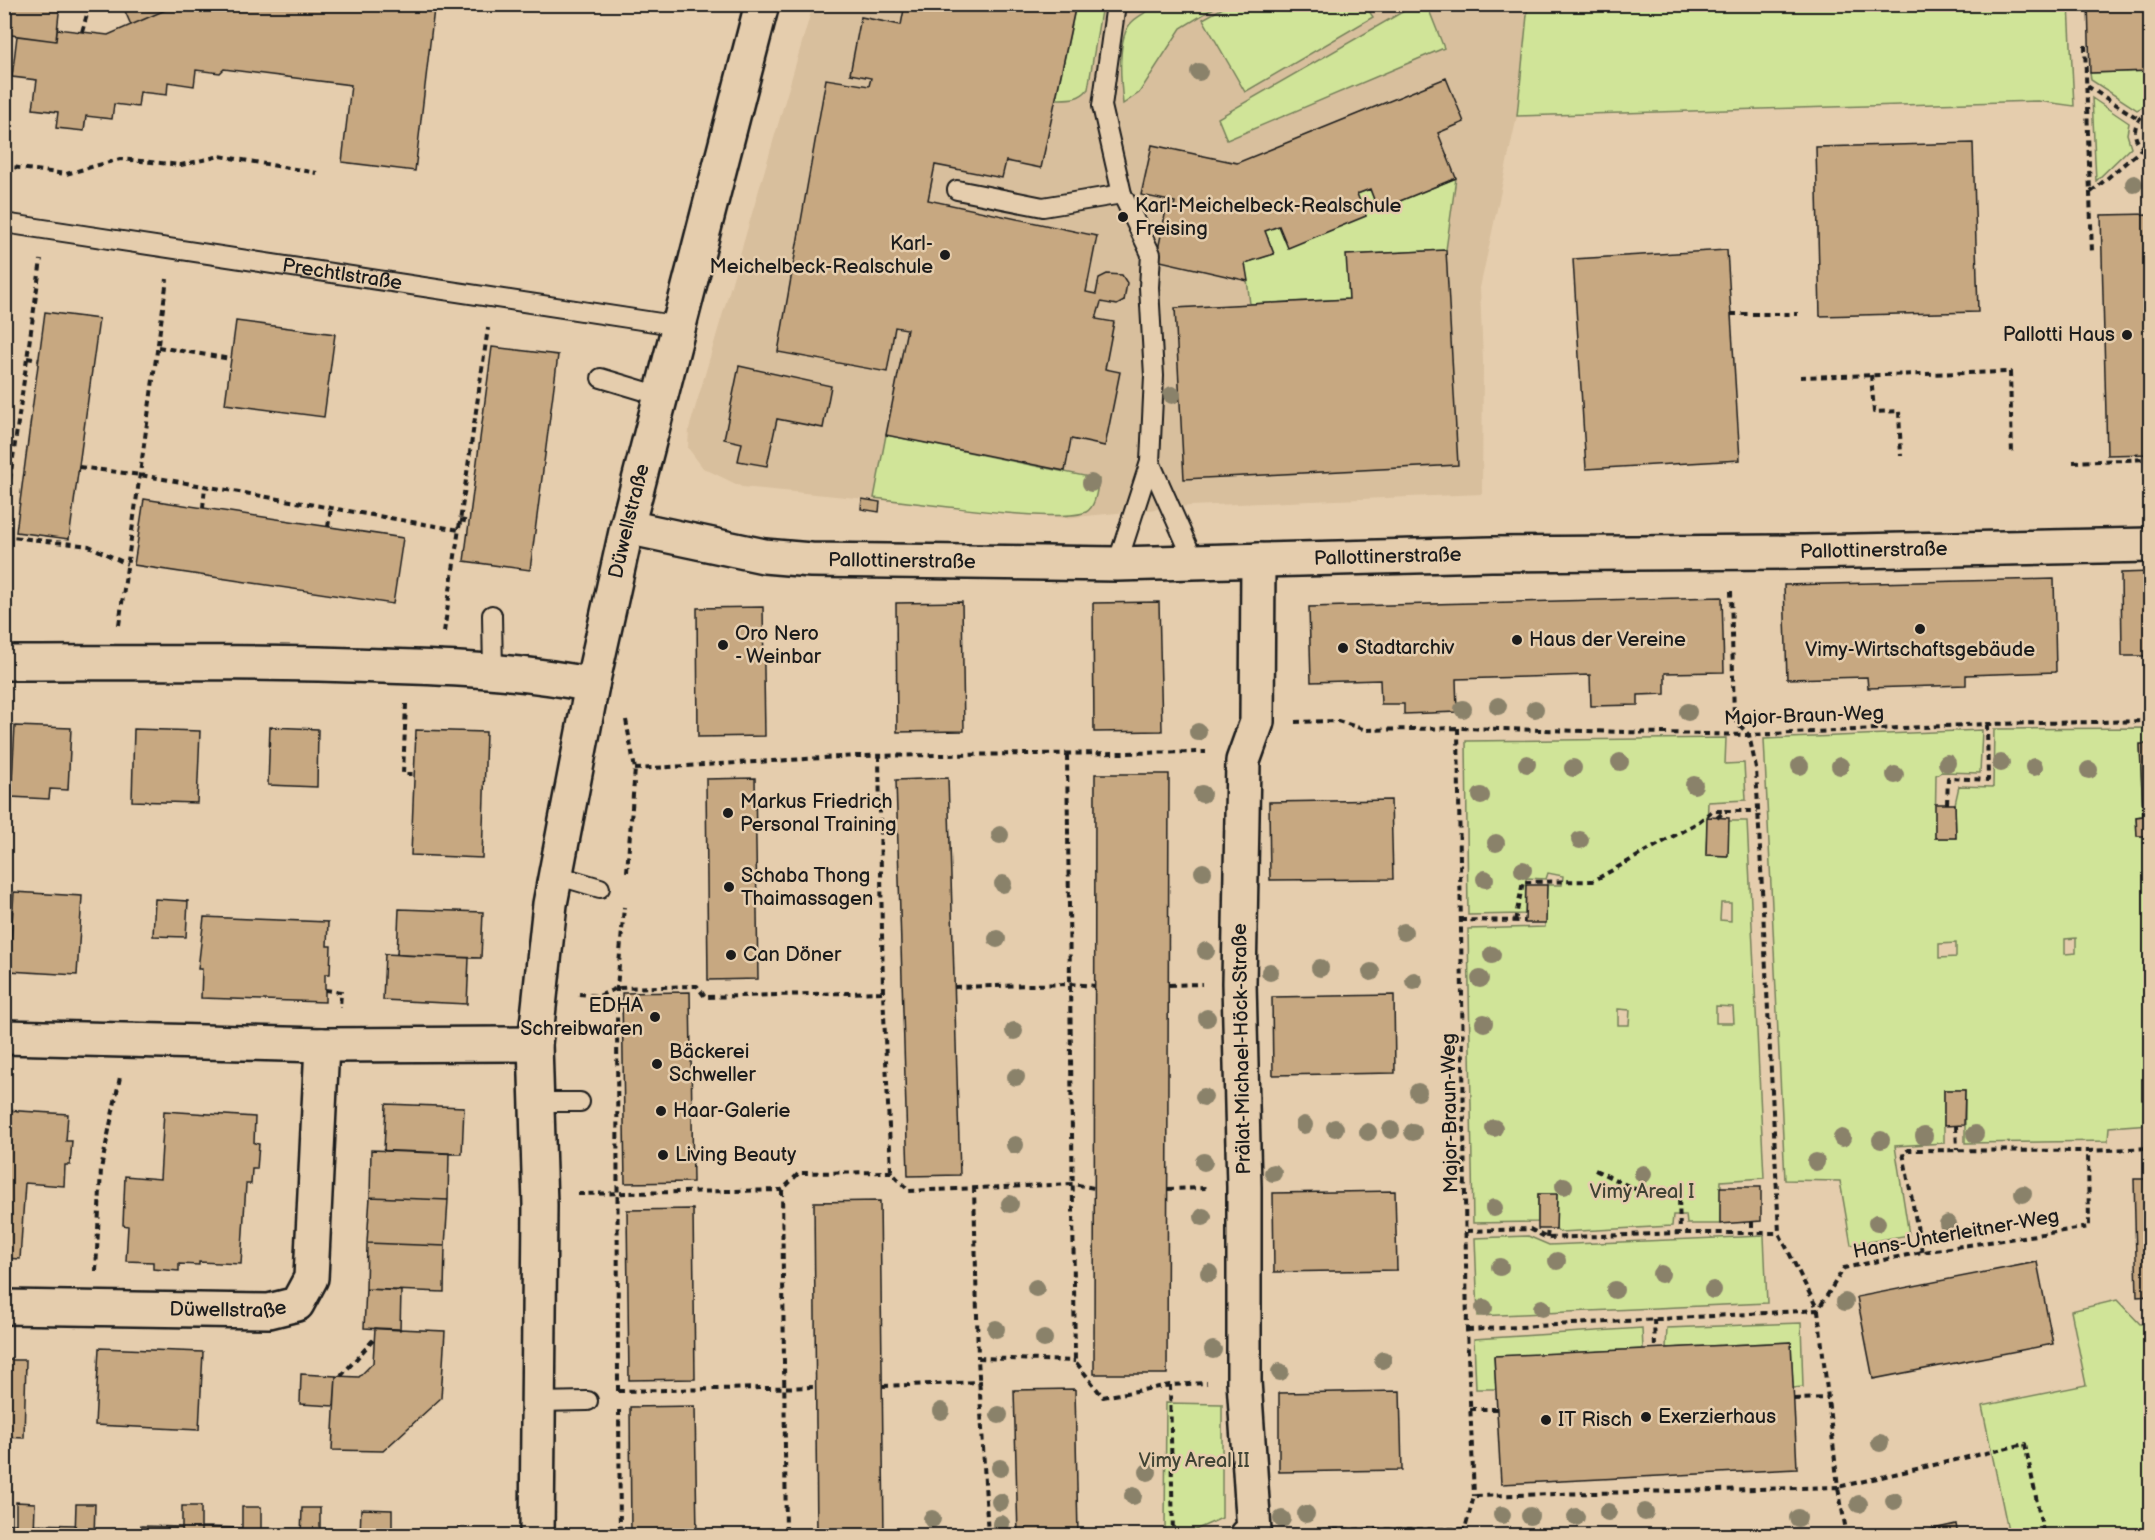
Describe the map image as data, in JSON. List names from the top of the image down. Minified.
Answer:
{"streets":{"street":["Düwellstraße","Pallottinerstraße","Prälat-Michael-Höck-Straße"],"lane":["Prechtlstraße"],"path":["Major-Braun-Weg","Hans-Unterleitner-Weg"]},"crossings":[["Prechtlstraße","Düwellstraße"],["Düwellstraße","Pallottinerstraße"],["Pallottinerstraße","Prälat-Michael-Höck-Straße"],["Major-Braun-Weg","Prälat-Michael-Höck-Straße"]],"parks":["Vimy Areal I","Vimy Areal II"],"places":["Karl-Meichelbeck-Realschule Freising","Karl- Meichelbeck-Realschule","Pallotti Haus","Vimy-Wirtschaftsgebäude","Haus der Vereine","Oro Nero - Weinbar","Stadtarchiv","Markus Friedrich Personal Training","Schaba Thong Thaimassagen","Can Döner","EDHA Schreibwaren","Bäckerei Schweller","Haar-Galerie","Living Beauty","Exerzierhaus","IT Risch"]}
